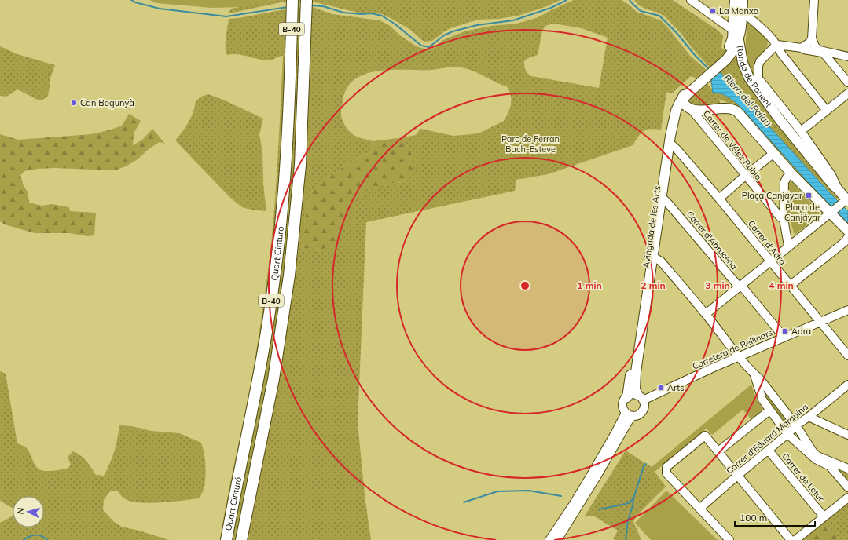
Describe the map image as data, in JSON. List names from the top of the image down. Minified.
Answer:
{"streets":{"highway":["B-40","Quart Cinturó"],"main road":["Ronda de Ponent","Avinguda de les Arts"],"street":["Carrer de Vélez Rubio","Carrer d'Abrucena","Carrer d'Adra","Carretera de Rellinars","Carrer d'Eduard Marquina","Carrer de Letur"]},"crossings":[["Carrer de Vélez Rubio","Avinguda de les Arts"],["Avinguda de les Arts","Carrer d'Abrucena"],["Avinguda de les Arts","Carrer d'Adra"],["Avinguda de les Arts","Carretera de Rellinars"],["Carrer d'Abrucena","Carretera de Rellinars"],["Carrer d'Adra","Carretera de Rellinars"],["Carrer d'Eduard Marquina","Carrer de Letur"]],"water":["Riera del Palau"],"parks":["Parc de Ferran Bach-Esteve","Plaça de Canjáyar"],"places":{"transit":["La Manxa","Plaça Canjáyar","Adra","Arts"],"other":["Can Bogunyà"]},"scale_bar":"100 m","north":"left","rings":["1 min","2 min","3 min","4 min"]}
